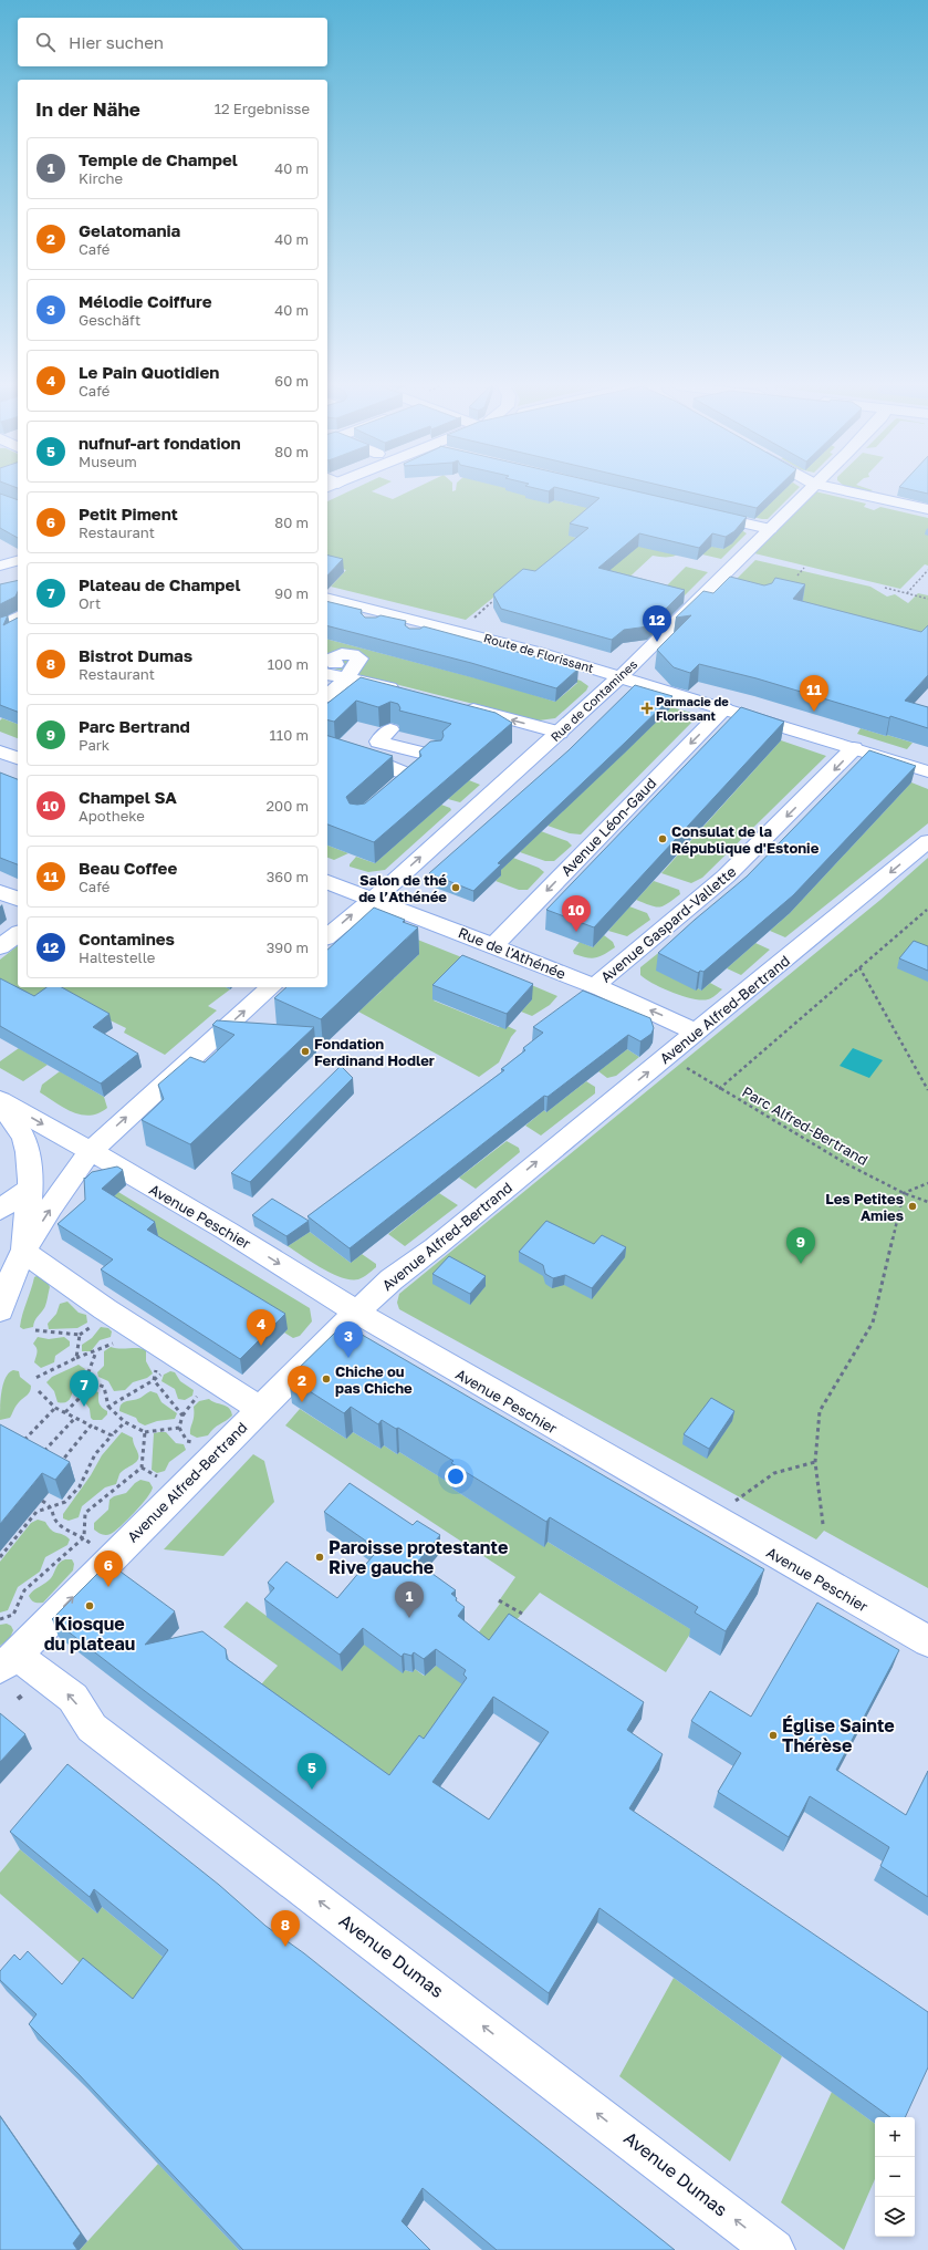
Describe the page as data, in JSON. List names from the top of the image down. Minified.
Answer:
{"streets":{"street":["Route de Florissant","Rue de Contamines","Avenue Léon-Gaud","Avenue Gaspard-Vallette","Rue de l'Athénée","Avenue Alfred-Bertrand","Avenue Peschier","Avenue Dumas"],"path":["Parc Alfred-Bertrand"]},"crossings":[["Route de Florissant","Rue de Contamines"],["Route de Florissant","Avenue Léon-Gaud"],["Route de Florissant","Avenue Gaspard-Vallette"],["Rue de Contamines","Rue de l'Athénée"],["Avenue Léon-Gaud","Rue de l'Athénée"],["Avenue Gaspard-Vallette","Rue de l'Athénée"],["Rue de l'Athénée","Avenue Alfred-Bertrand"],["Avenue Alfred-Bertrand","Avenue Peschier"],["Avenue Alfred-Bertrand","Avenue Dumas"]],"one_way":["Rue de Contamines","Avenue Léon-Gaud","Avenue Gaspard-Vallette","Avenue Dumas"],"places":{"health":["Parmacie de Florissant"],"other":["Consulat de la République d'Estonie","Salon de thé de l’Athénée","Fondation Ferdinand Hodler","Les Petites Amies","Chiche ou pas Chiche","Paroisse protestante Rive gauche","Kiosque du plateau","Église Sainte Thérèse"]},"page":{"search":"Hier suchen","heading":["In der Nähe","12 Ergebnisse"],"list":[{"mark":"1","name":"Temple de Champel","note":"Kirche","value":"40 m"},{"mark":"2","name":"Gelatomania","note":"Café","value":"40 m"},{"mark":"3","name":"Mélodie Coiffure","note":"Geschäft","value":"40 m"},{"mark":"4","name":"Le Pain Quotidien","note":"Café","value":"60 m"},{"mark":"5","name":"nufnuf-art fondation","note":"Museum","value":"80 m"},{"mark":"6","name":"Petit Piment","note":"Restaurant","value":"80 m"},{"mark":"7","name":"Plateau de Champel","note":"Ort","value":"90 m"},{"mark":"8","name":"Bistrot Dumas","note":"Restaurant","value":"100 m"},{"mark":"9","name":"Parc Bertrand","note":"Park","value":"110 m"},{"mark":"10","name":"Champel SA","note":"Apotheke","value":"200 m"},{"mark":"11","name":"Beau Coffee","note":"Café","value":"360 m"},{"mark":"12","name":"Contamines","note":"Haltestelle","value":"390 m"}],"pins":["12","11","10","9","4","3","2","7","6","1","5","8"],"map_buttons":["+","−"]}}
